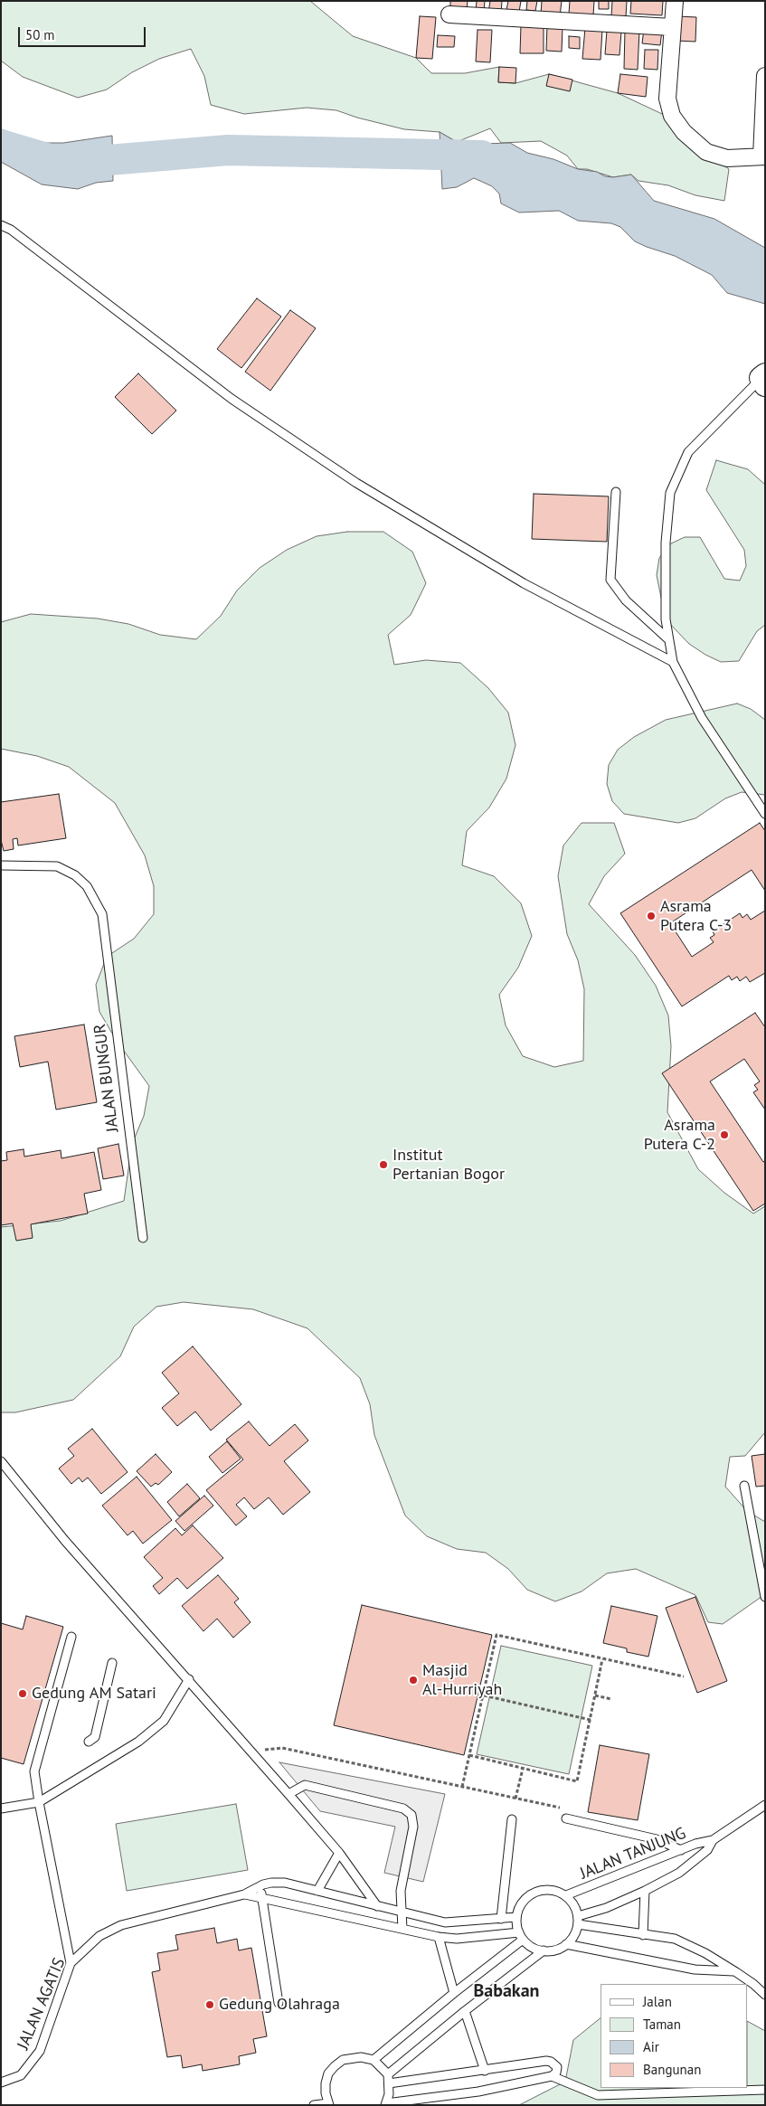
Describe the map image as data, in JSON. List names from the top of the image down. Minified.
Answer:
{"streets":{"lane":["JALAN BUNGUR","JALAN TANJUNG","JALAN AGATIS"]},"districts":["Babakan"],"places":["Asrama Putera C-3","Asrama Putera C-2","Institut Pertanian Bogor","Masjid Al-Hurriyah","Gedung AM Satari","Gedung Olahraga"],"legend":["Jalan","Taman","Air","Bangunan"],"scale_bar":"50 m"}
